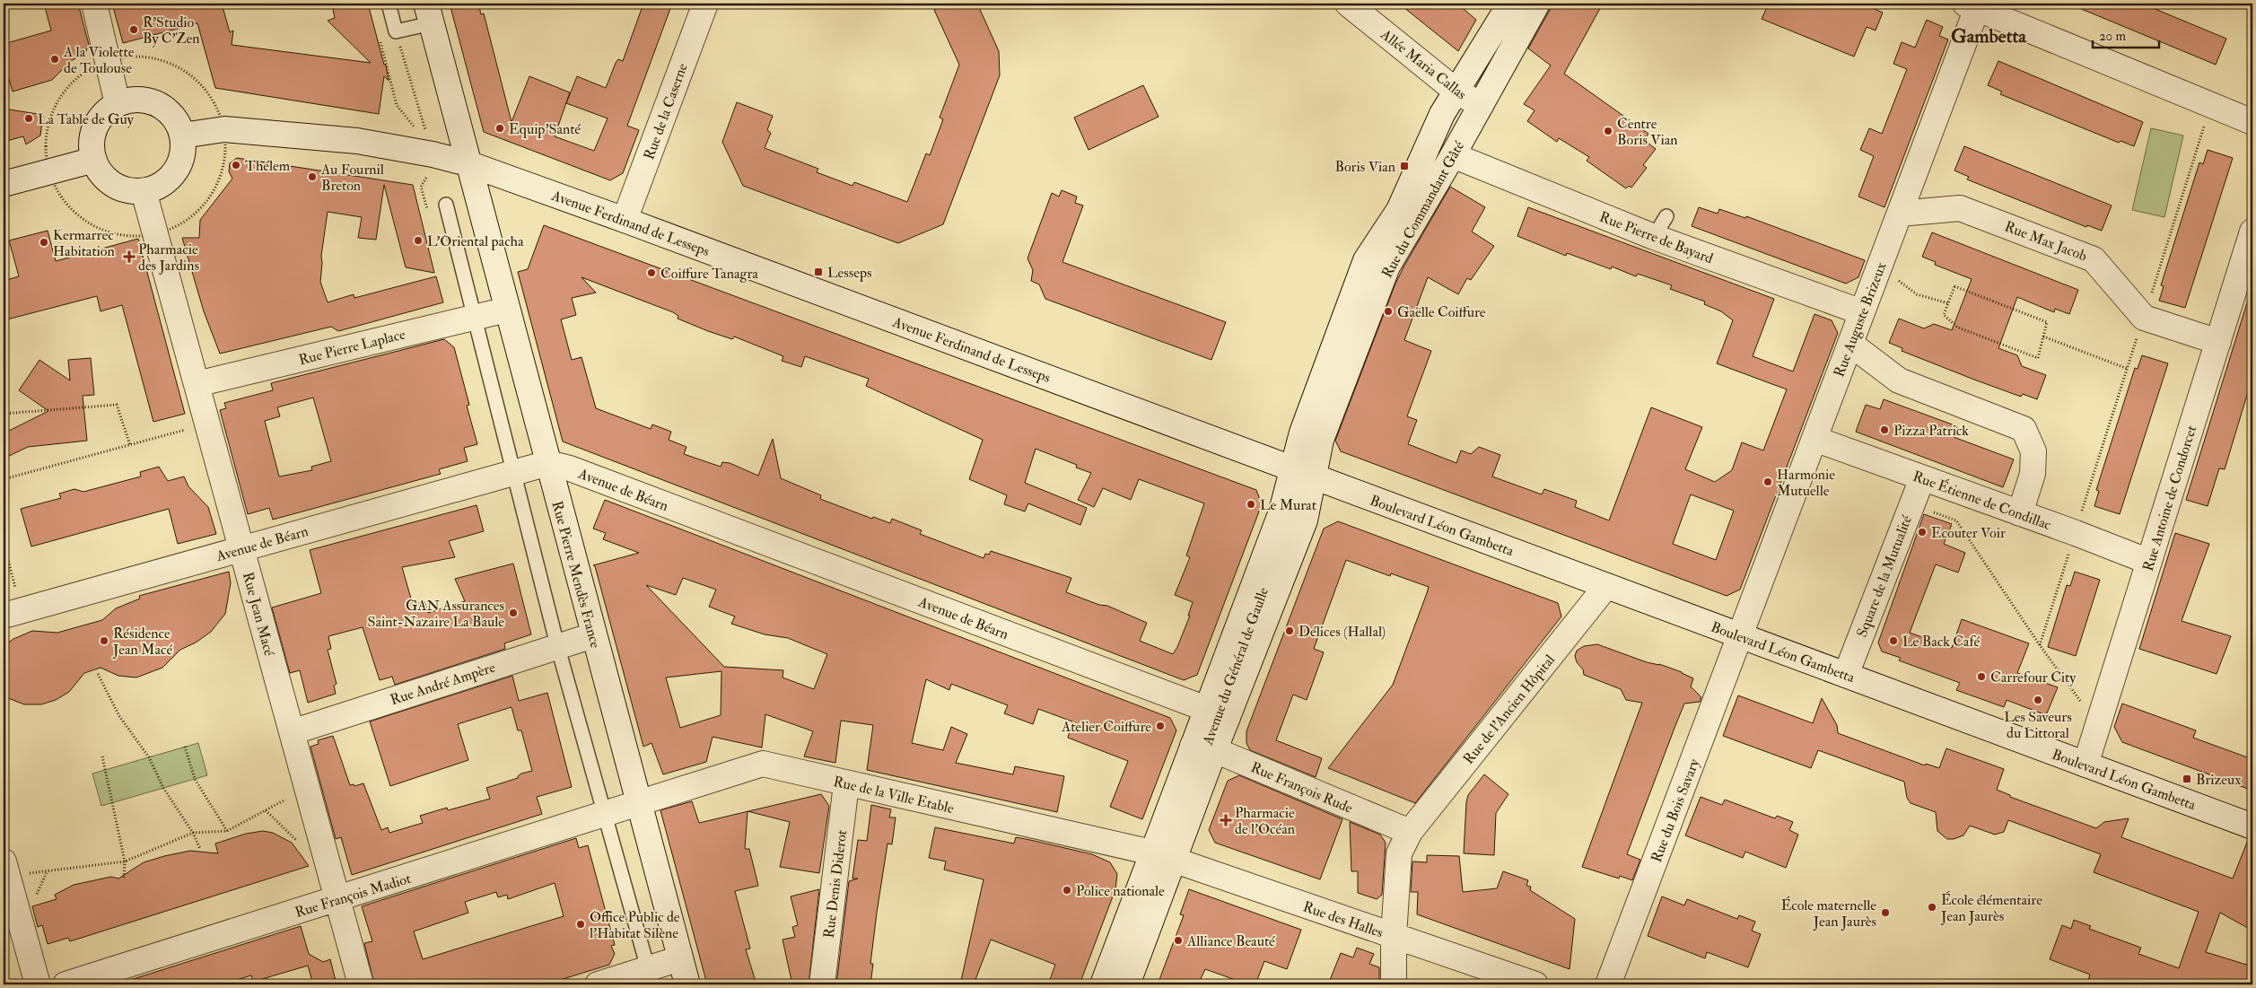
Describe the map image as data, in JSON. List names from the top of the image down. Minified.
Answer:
{"streets":{"street":["Allée Maria Callas","Rue de la Caserne","Rue du Commandant Gâté","Avenue Ferdinand de Lesseps","Rue Pierre de Bayard","Rue Max Jacob","Rue Auguste Brizeux","Rue Pierre Laplace","Avenue de Béarn","Rue Antoine de Condorcet","Rue Étienne de Condillac","Boulevard Léon Gambetta","Rue Pierre Mendès France","Square de la Mutualité","Rue Jean Macé","Avenue du Général de Gaulle","Rue André Ampère","Rue de l'Ancien Hôpital","Rue François Rude","Rue de la Ville Etable","Rue du Bois Savary","Rue Denis Diderot","Rue François Madiot","Rue des Halles"]},"crossings":[["Allée Maria Callas","Rue du Commandant Gâté"],["Rue de la Caserne","Avenue Ferdinand de Lesseps"],["Rue du Commandant Gâté","Avenue Ferdinand de Lesseps"],["Rue du Commandant Gâté","Rue Pierre de Bayard"],["Rue du Commandant Gâté","Boulevard Léon Gambetta"],["Rue du Commandant Gâté","Avenue du Général de Gaulle"],["Avenue Ferdinand de Lesseps","Boulevard Léon Gambetta"],["Avenue Ferdinand de Lesseps","Rue Pierre Mendès France"],["Avenue Ferdinand de Lesseps","Rue Jean Macé"],["Avenue Ferdinand de Lesseps","Avenue du Général de Gaulle"],["Rue Pierre de Bayard","Rue Auguste Brizeux"],["Rue Max Jacob","Rue Auguste Brizeux"],["Rue Auguste Brizeux","Rue Étienne de Condillac"],["Rue Auguste Brizeux","Boulevard Léon Gambetta"],["Rue Auguste Brizeux","Rue du Bois Savary"],["Rue Pierre Laplace","Rue Pierre Mendès France"],["Rue Pierre Laplace","Rue Jean Macé"],["Avenue de Béarn","Rue Pierre Mendès France"],["Avenue de Béarn","Rue Jean Macé"],["Avenue de Béarn","Avenue du Général de Gaulle"],["Rue Antoine de Condorcet","Rue Étienne de Condillac"],["Rue Antoine de Condorcet","Boulevard Léon Gambetta"],["Rue Étienne de Condillac","Square de la Mutualité"],["Boulevard Léon Gambetta","Square de la Mutualité"],["Boulevard Léon Gambetta","Avenue du Général de Gaulle"],["Boulevard Léon Gambetta","Rue de l'Ancien Hôpital"],["Boulevard Léon Gambetta","Rue du Bois Savary"],["Rue Pierre Mendès France","Rue André Ampère"],["Rue Pierre Mendès France","Rue de la Ville Etable"],["Rue Pierre Mendès France","Rue François Madiot"],["Rue Jean Macé","Rue André Ampère"],["Rue Jean Macé","Rue François Madiot"],["Avenue du Général de Gaulle","Rue François Rude"],["Avenue du Général de Gaulle","Rue de la Ville Etable"],["Avenue du Général de Gaulle","Rue des Halles"],["Rue de l'Ancien Hôpital","Rue François Rude"],["Rue de l'Ancien Hôpital","Rue des Halles"],["Rue de la Ville Etable","Rue Denis Diderot"],["Rue de la Ville Etable","Rue François Madiot"],["Rue de la Ville Etable","Rue des Halles"]],"districts":["Gambetta"],"places":{"other":["R'Studio By C'Zen","A la Violette de Toulouse","La Table de Guy","Equip'Santé","Centre Boris Vian","Thélem","Au Fournil Breton","L'Oriental pacha","Kermarrec Habitation","Coiffure Tanagra","Gaëlle Coiffure","Pizza Patrick","Harmonie Mutuelle","Le Murat","Ecouter Voir","GAN Assurances Saint-Nazaire La Baule","Délices (Hallal)","Résidence Jean Macé","Le Back Café","Carrefour City","Les Saveurs du Littoral","Atelier Coiffure","Police nationale","École élémentaire Jean Jaurès","École maternelle Jean Jaurès","Office Public de l'Habitat Silène","Alliance Beauté"],"transit":["Boris Vian","Lesseps","Brizeux"],"health":["Pharmacie des Jardins","Pharmacie de l'Océan"]},"scale_bar":"20 m"}
